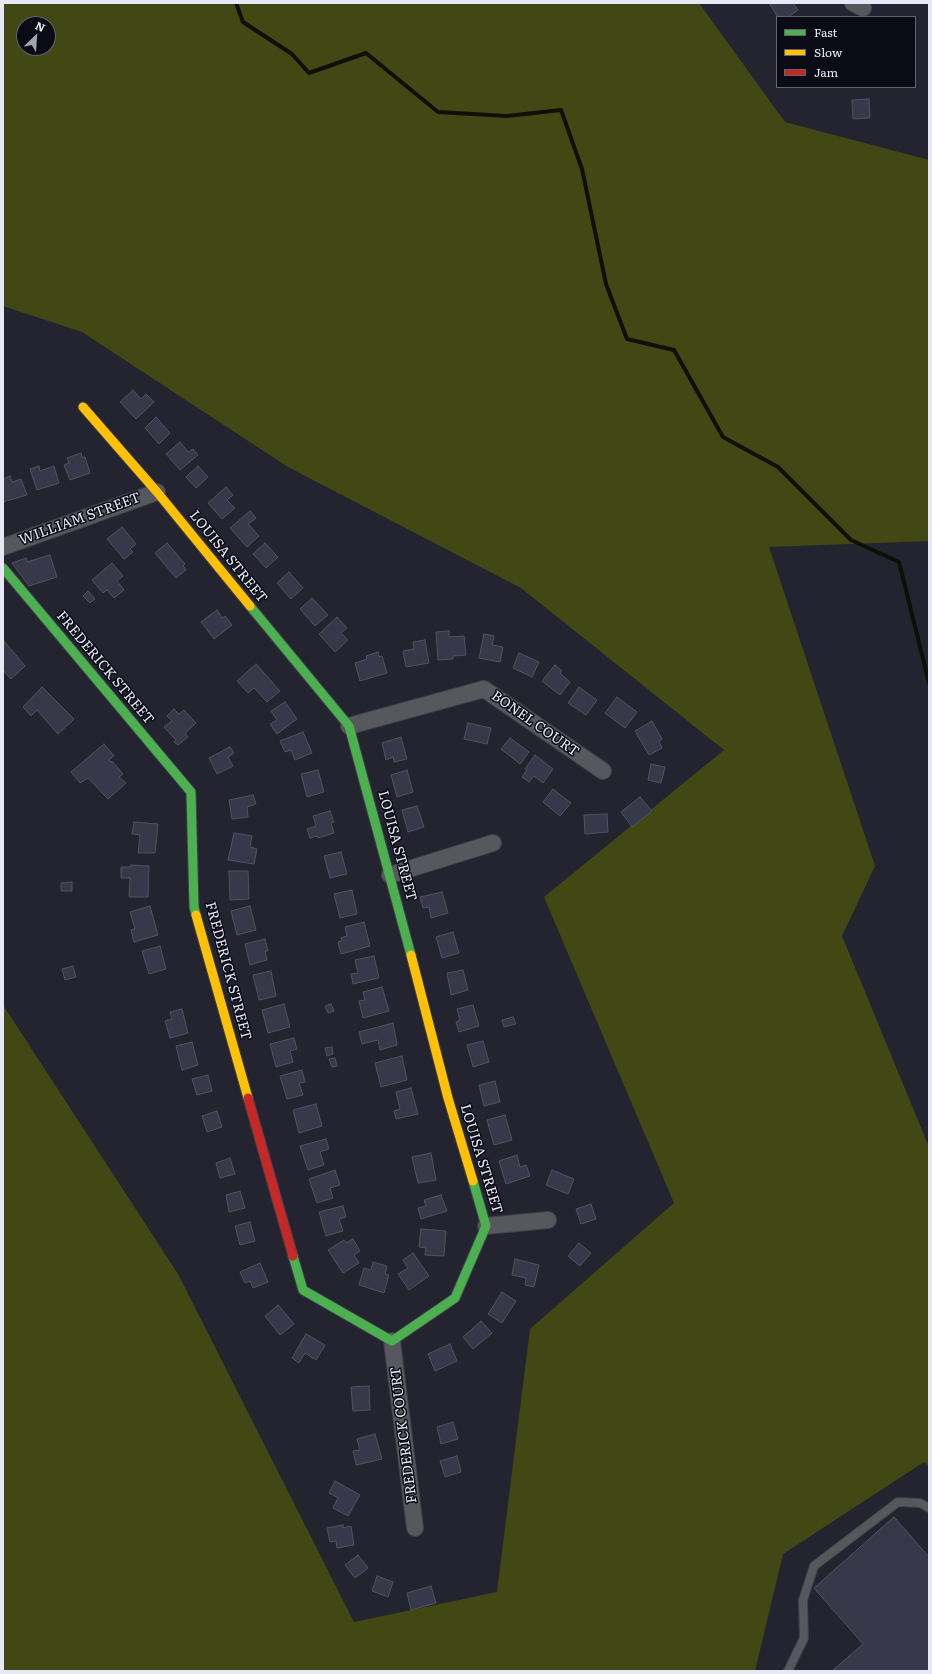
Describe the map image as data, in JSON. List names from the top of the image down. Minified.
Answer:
{"streets":{"street":["WILLIAM STREET","LOUISA STREET","FREDERICK STREET","BONEL COURT","FREDERICK COURT"]},"crossings":[["WILLIAM STREET","LOUISA STREET"],["LOUISA STREET","FREDERICK STREET"],["LOUISA STREET","BONEL COURT"],["LOUISA STREET","FREDERICK COURT"],["FREDERICK STREET","FREDERICK COURT"]],"legend":["Fast","Slow","Jam"],"north":"top right"}
